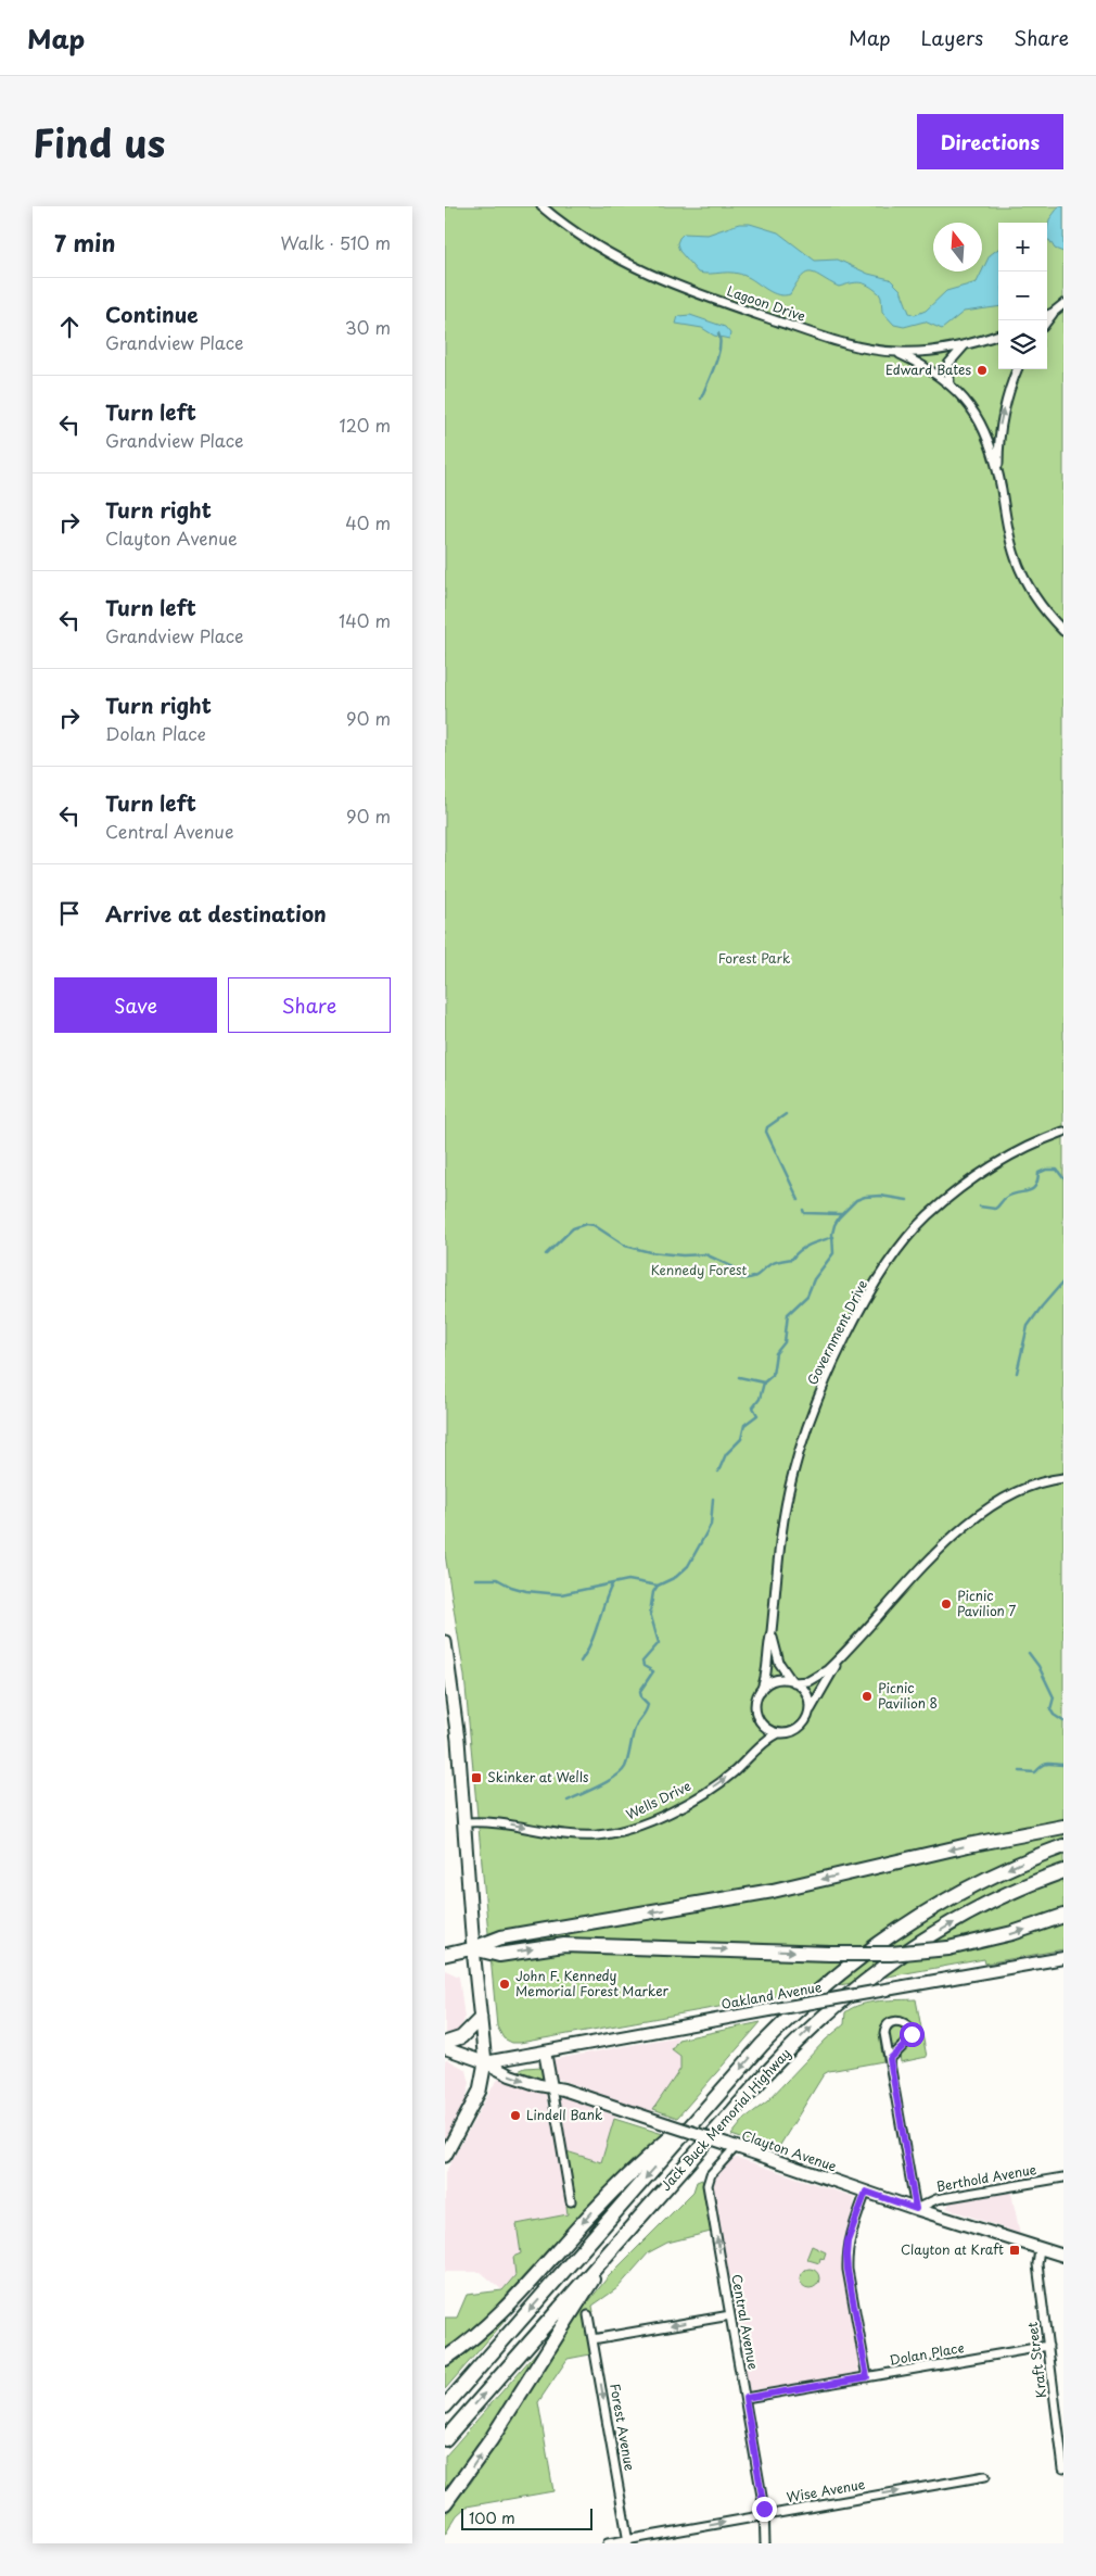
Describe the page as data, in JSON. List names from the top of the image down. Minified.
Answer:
{"streets":{"highway":["Jack Buck Memorial Highway"],"street":["Lagoon Drive","Government Drive","Wells Drive","Oakland Avenue","Clayton Avenue","Berthold Avenue","Central Avenue","Dolan Place","Kraft Street","Forest Avenue","Wise Avenue"]},"crossings":[["Government Drive","Wells Drive"],["Oakland Avenue","Clayton Avenue"],["Clayton Avenue","Berthold Avenue"],["Clayton Avenue","Central Avenue"],["Clayton Avenue","Kraft Street"],["Central Avenue","Dolan Place"],["Central Avenue","Wise Avenue"],["Dolan Place","Kraft Street"],["Forest Avenue","Wise Avenue"]],"one_way":["Wells Drive","Central Avenue","Forest Avenue","Wise Avenue"],"parks":["Forest Park","Kennedy Forest"],"places":{"other":["Edward Bates","Picnic Pavilion 7","Picnic Pavilion 8","John F. Kennedy Memorial Forest Marker","Lindell Bank"],"transit":["Skinker at Wells","Clayton at Kraft"]},"scale_bar":"100 m","north":"top","page":{"header":"Map","nav":["Map","Layers","Share"],"title":"Find us","buttons":["Directions",["Save","Share"]],"heading":["7 min","Walk · 510 m"],"map_buttons":["+","−"],"list":[["Continue","Grandview Place","30 m"],["Turn left","Grandview Place","120 m"],["Turn right","Clayton Avenue","40 m"],["Turn left","Grandview Place","140 m"],["Turn right","Dolan Place","90 m"],["Turn left","Central Avenue","90 m"],"Arrive at destination"],"scale":"100 m"}}
